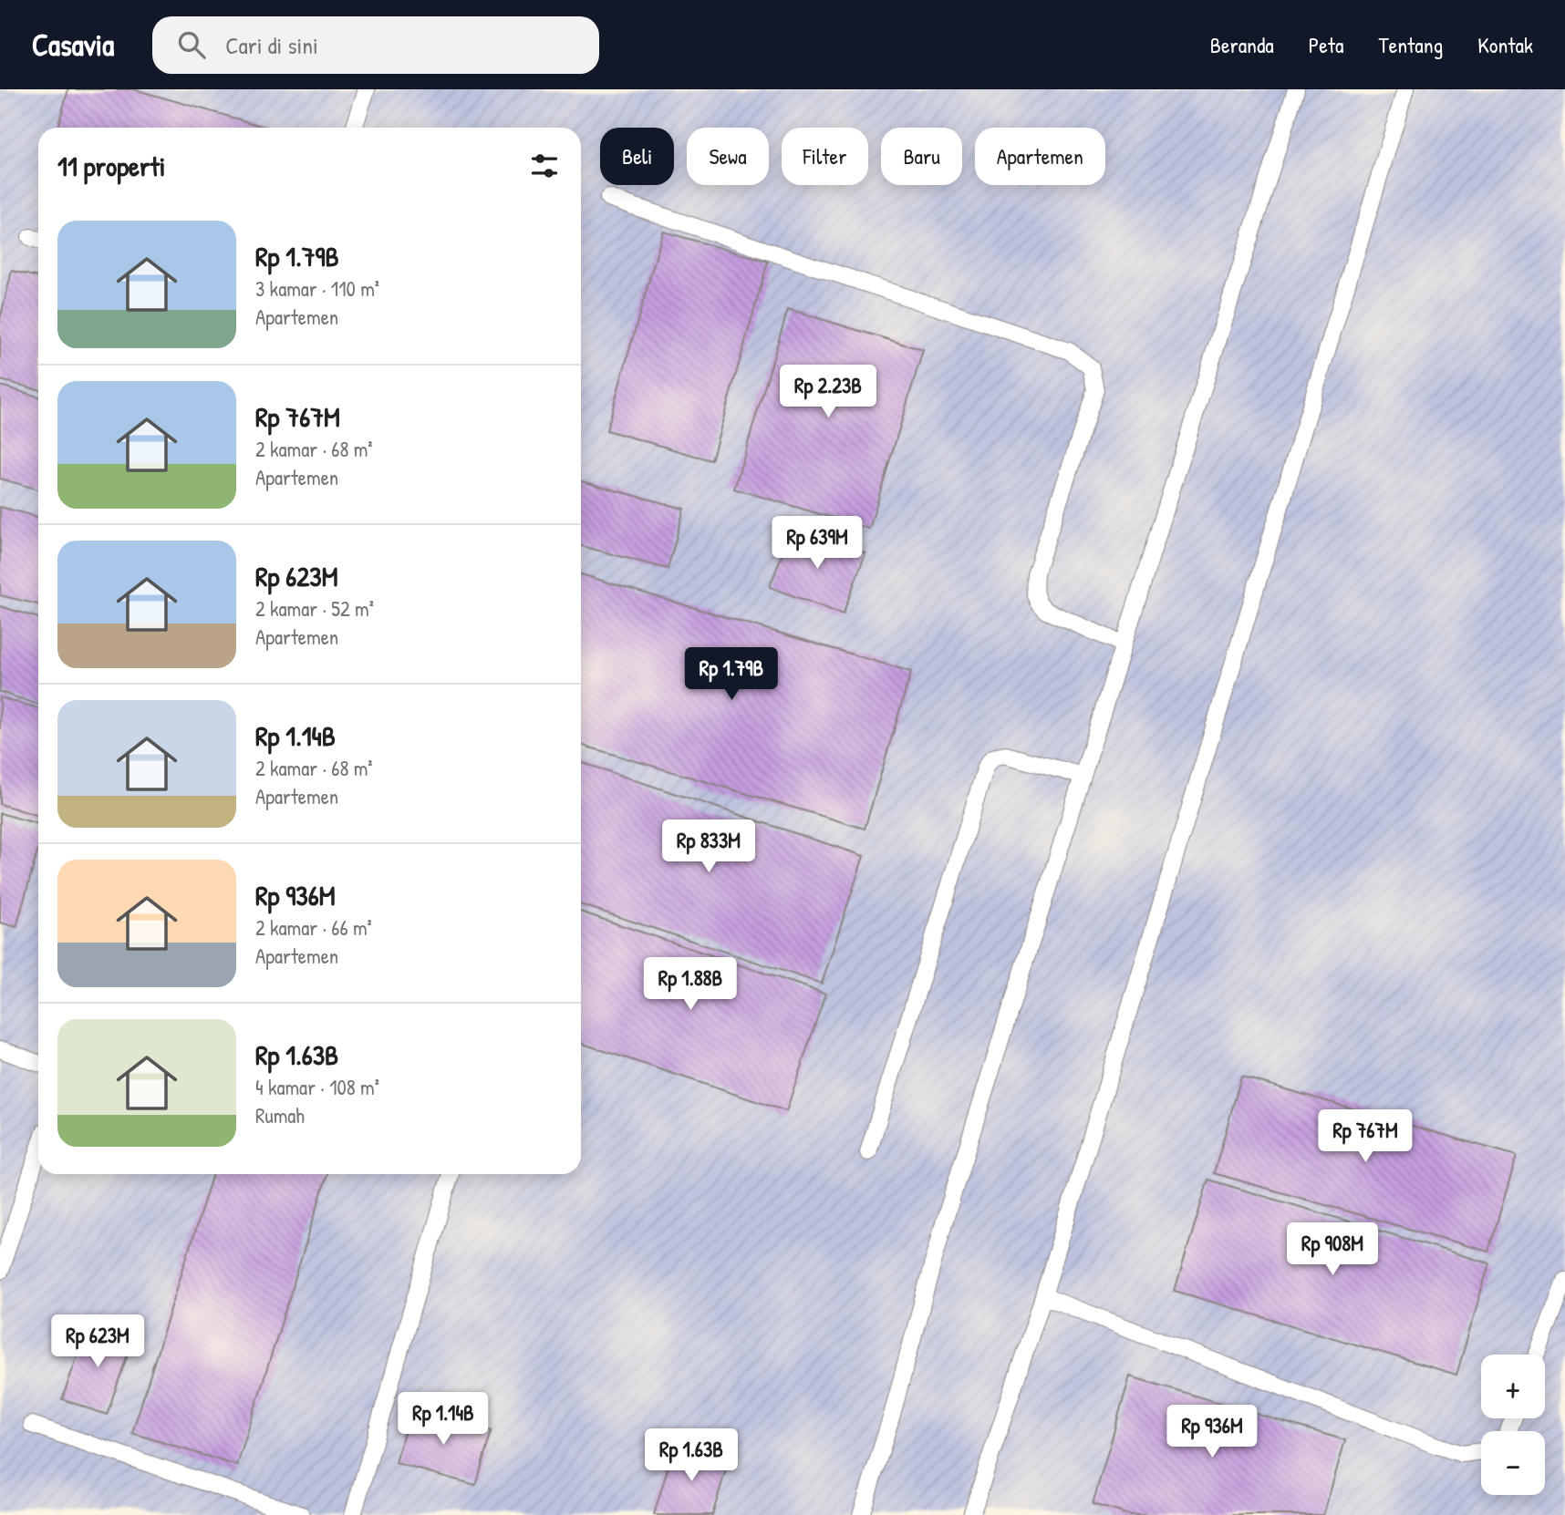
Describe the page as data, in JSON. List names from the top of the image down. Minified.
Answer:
{"page":{"header":"Casavia","search":"Cari di sini","nav":["Beranda","Peta","Tentang","Kontak"],"chip":["Beli","Sewa","Filter","Baru","Apartemen"],"heading":"11 properti","list":[{"name":"Rp 1.79B","note":"3 kamar · 110 m² · Apartemen"},{"name":"Rp 767M","note":"2 kamar · 68 m² · Apartemen"},{"name":"Rp 623M","note":"2 kamar · 52 m² · Apartemen"},{"name":"Rp 1.14B","note":"2 kamar · 68 m² · Apartemen"},{"name":"Rp 936M","note":"2 kamar · 66 m² · Apartemen"},{"name":"Rp 1.63B","note":"4 kamar · 108 m² · Rumah"}],"price":["Rp 2.23B","Rp 639M","Rp 1.79B","Rp 833M","Rp 1.88B","Rp 767M","Rp 908M","Rp 623M","Rp 1.14B","Rp 936M","Rp 1.63B"],"map_buttons":["+","−"]}}
